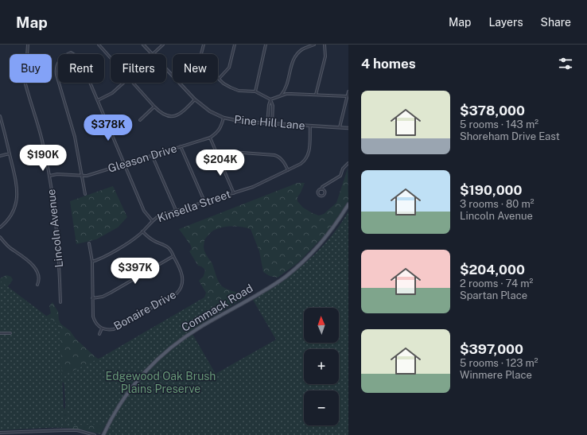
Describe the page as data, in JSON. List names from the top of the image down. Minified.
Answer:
{"streets":{"main road":["Commack Road"],"street":["Pine Hill Lane","Gleason Drive","Kinsella Street","Lincoln Avenue","Bonaire Drive"]},"crossings":[["Pine Hill Lane","Gleason Drive"],["Pine Hill Lane","Kinsella Street"],["Gleason Drive","Lincoln Avenue"],["Kinsella Street","Bonaire Drive"]],"parks":["Edgewood Oak Brush Plains Preserve"],"north":"top","page":{"header":"Map","nav":["Map","Layers","Share"],"heading":"4 homes","chip":["Buy","Rent","Filters","New"],"list":[{"name":"$378,000","note":"5 rooms · 143 m² · Shoreham Drive East"},{"name":"$190,000","note":"3 rooms · 80 m² · Lincoln Avenue"},{"name":"$204,000","note":"2 rooms · 74 m² · Spartan Place"},{"name":"$397,000","note":"5 rooms · 123 m² · Winmere Place"}],"price":["$378K","$190K","$204K","$397K"],"map_buttons":["+","−"]}}
